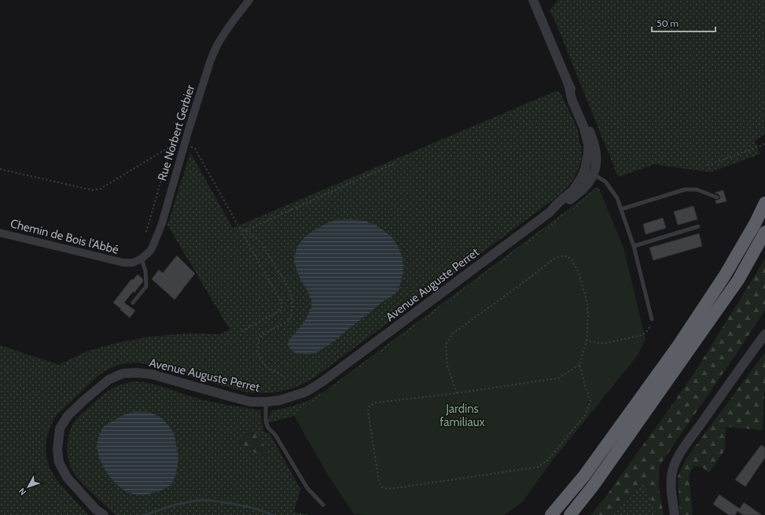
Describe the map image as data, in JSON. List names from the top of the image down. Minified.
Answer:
{"streets":{"street":["Rue Norbert Gerbier","Chemin de Bois l'Abbé","Avenue Auguste Perret"]},"crossings":[["Rue Norbert Gerbier","Chemin de Bois l'Abbé"]],"parks":["Jardins familiaux"],"scale_bar":"50 m","north":"bottom left"}
